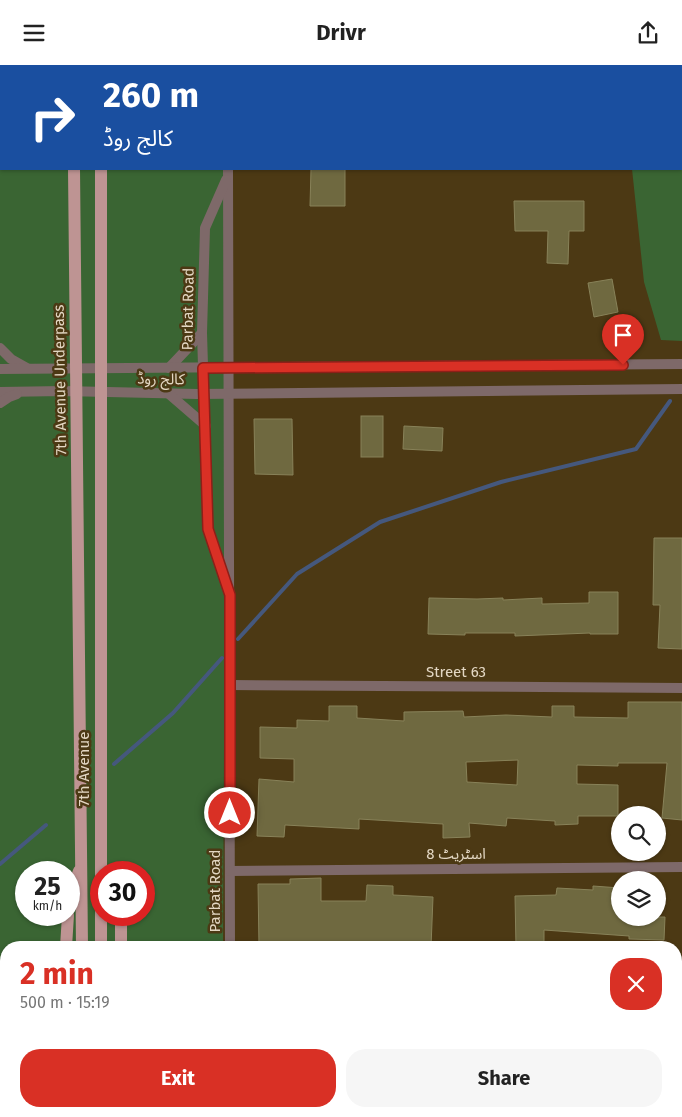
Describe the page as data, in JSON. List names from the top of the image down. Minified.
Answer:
{"streets":{"main road":["7th Avenue Underpass","7th Avenue"],"street":["Parbat Road","کالج روڈ","Street 63","اسٹریٹ 8"]},"crossings":[["Parbat Road","کالج روڈ"],["Parbat Road","Street 63"],["Parbat Road","اسٹریٹ 8"],["7th Avenue Underpass","7th Avenue"]],"page":{"header":"Drivr","turn":["260 m","کالج روڈ"],"speed":"25 km/h","limit":"30","heading":["2 min","500 m · 15:19"],"buttons":["Exit","Share"]}}
